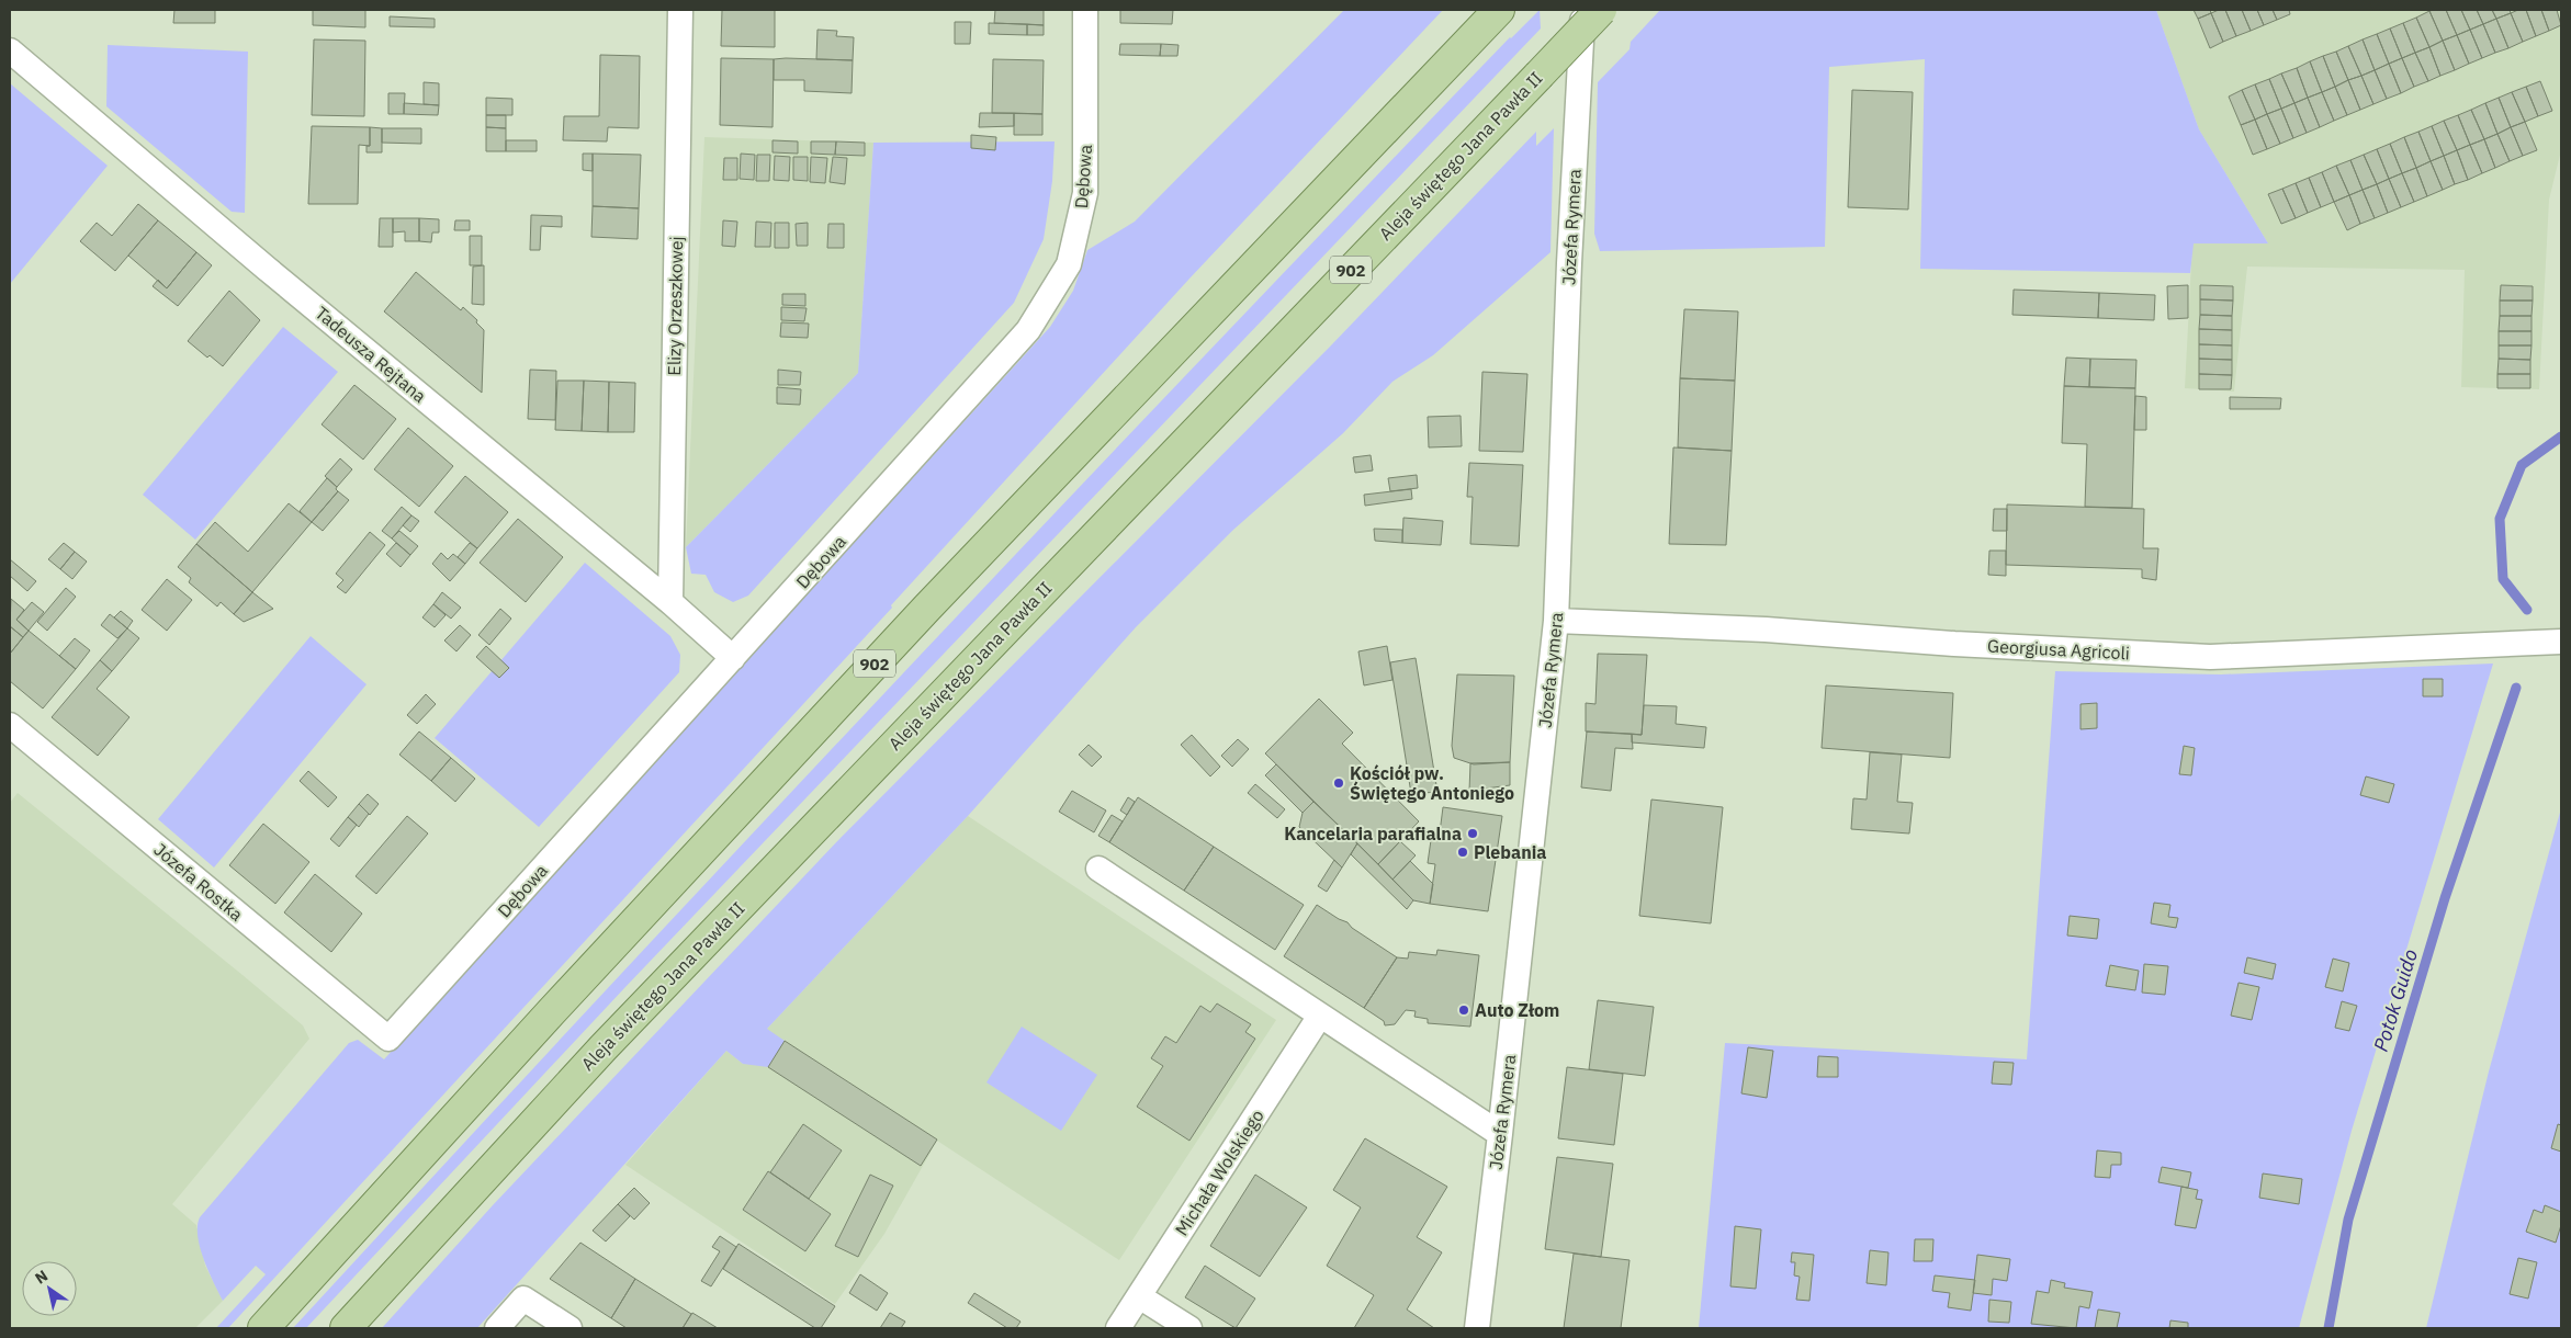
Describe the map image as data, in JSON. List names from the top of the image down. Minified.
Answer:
{"streets":{"main road":["Aleja świętego Jana Pawła II","902"],"street":["Dębowa","Józefa Rymera","Elizy Orzeszkowej","Tadeusza Rejtana","Georgiusa Agricoli","Józefa Rostka","Michała Wolskiego"]},"crossings":[["Dębowa","Tadeusza Rejtana"],["Dębowa","Józefa Rostka"],["Józefa Rymera","Georgiusa Agricoli"],["Elizy Orzeszkowej","Tadeusza Rejtana"]],"water":["Potok Guido"],"places":["Kościół pw. Świętego Antoniego","Kancelaria parafialna","Plebania","Auto Złom"],"north":"top left"}
